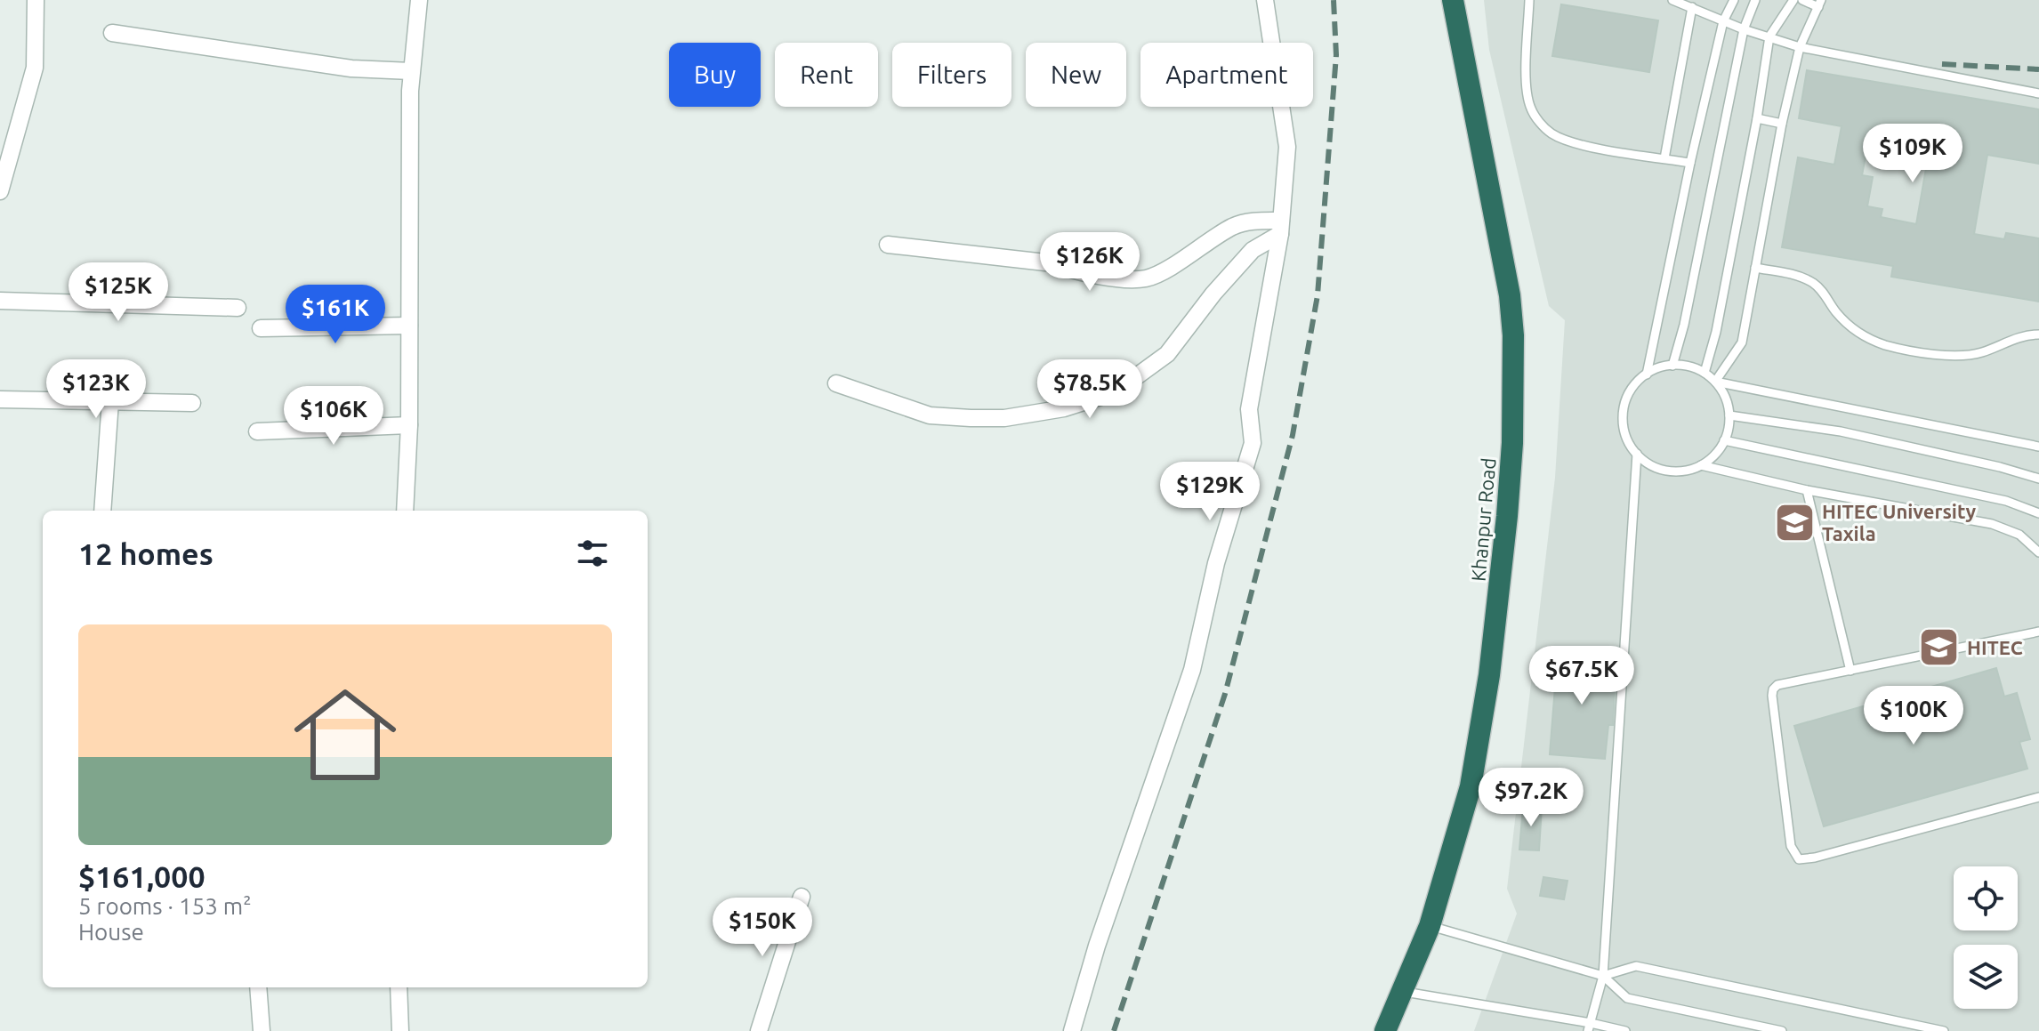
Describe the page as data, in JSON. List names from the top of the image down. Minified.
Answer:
{"streets":{"highway":["Khanpur Road"]},"places":{"school or university":["HITEC University Taxila","HITEC"]},"page":{"chip":["Buy","Rent","Filters","New","Apartment"],"price":["$109K","$126K","$125K","$161K","$123K","$78.5K","$106K","$129K","$67.5K","$100K","$97.2K","$150K"],"heading":"12 homes","list":[{"name":"$161,000","note":"5 rooms · 153 m² · House"}]}}
